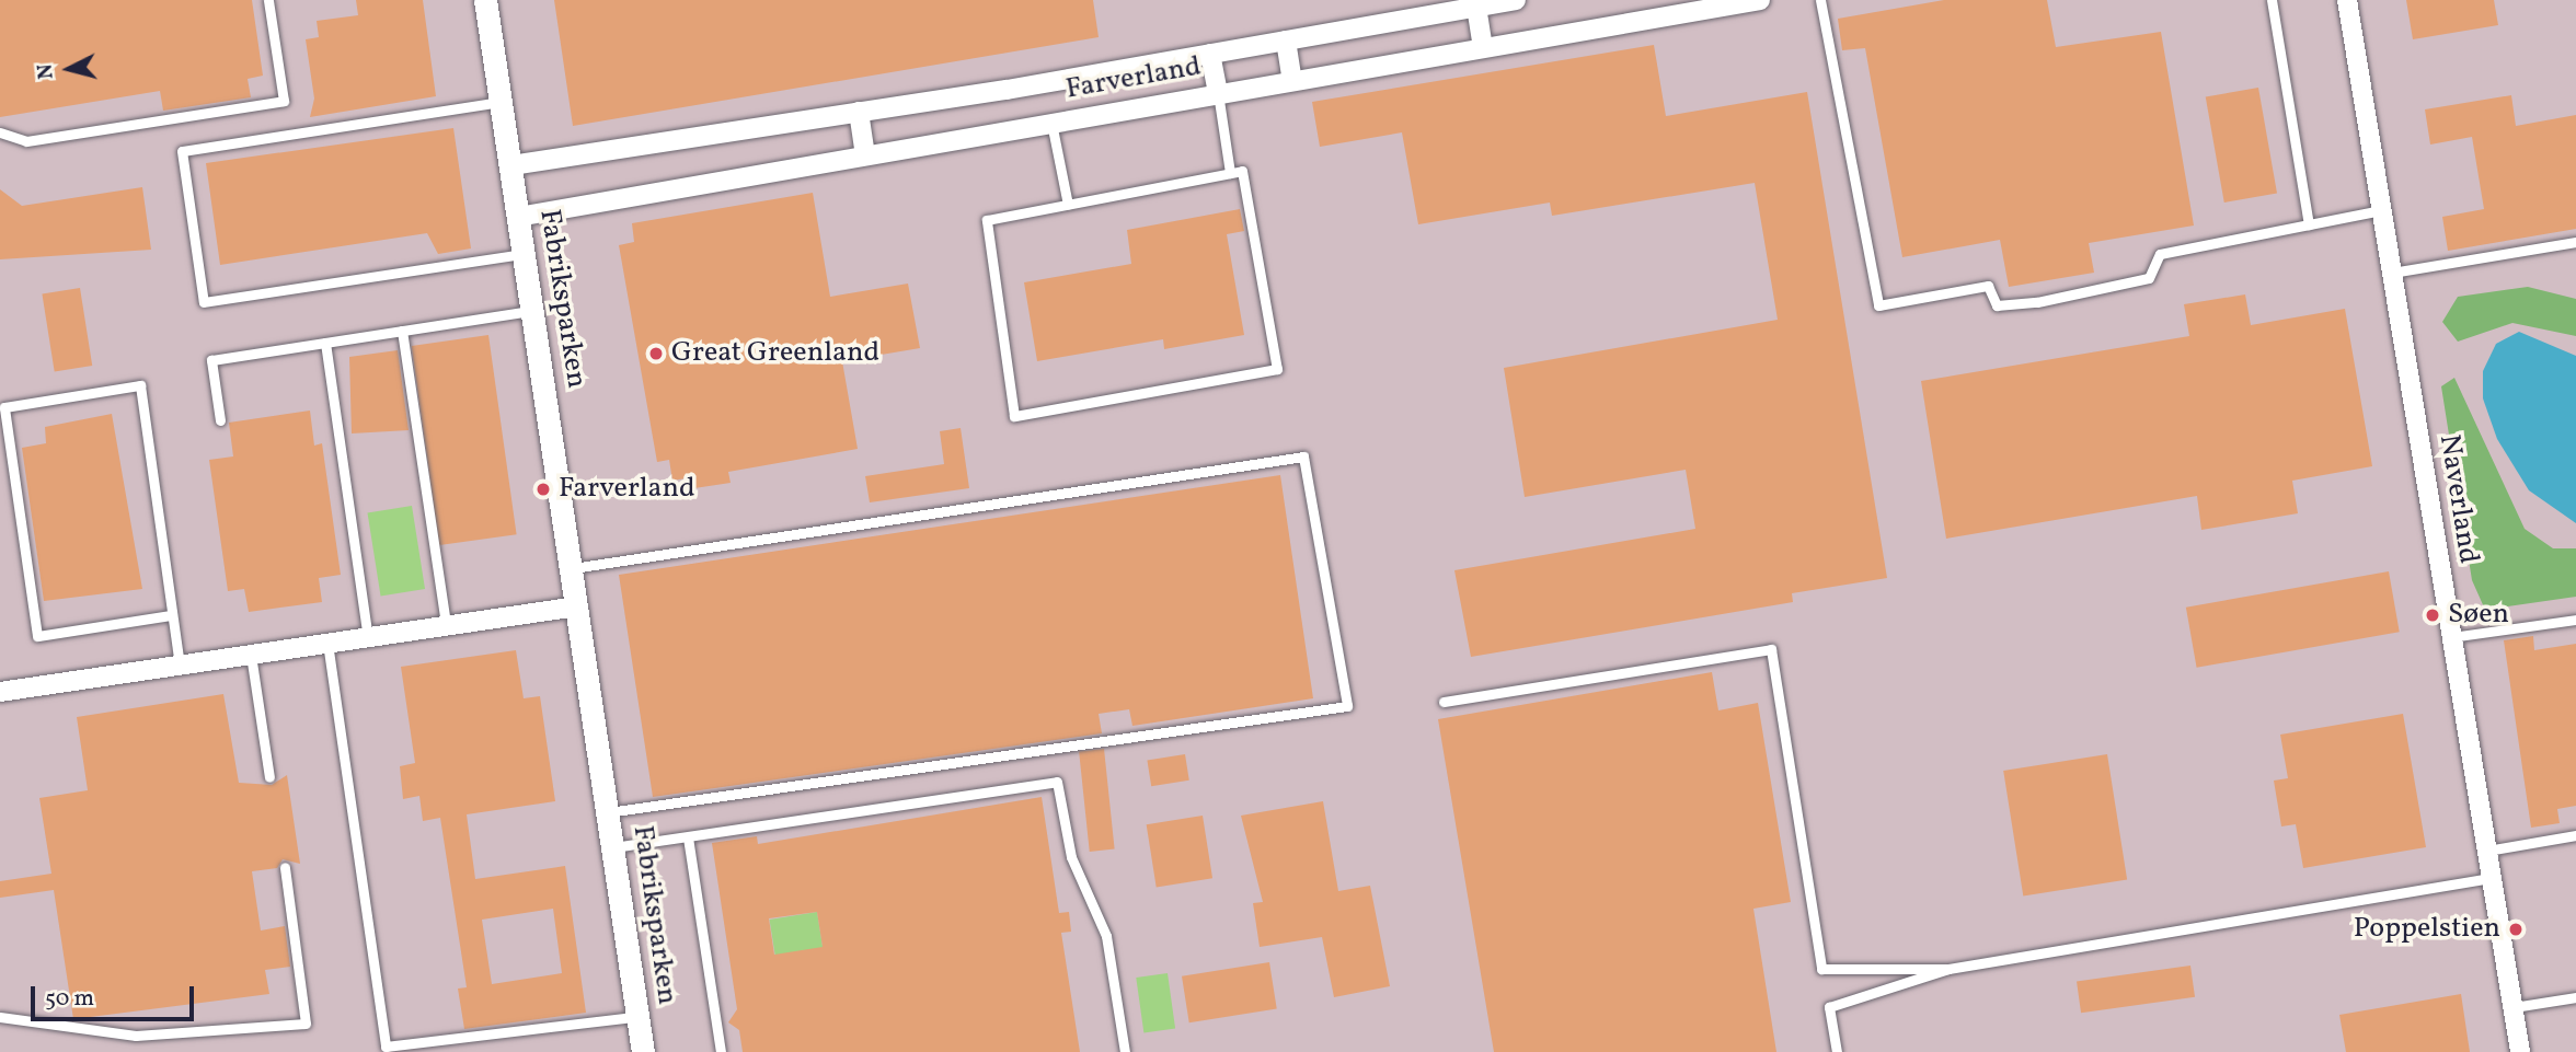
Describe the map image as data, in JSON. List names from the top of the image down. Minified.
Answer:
{"streets":{"street":["Farverland","Fabriksparken","Naverland"]},"crossings":[["Farverland","Fabriksparken"]],"places":["Great Greenland","Farverland","Søen","Poppelstien"],"scale_bar":"50 m","north":"left"}
